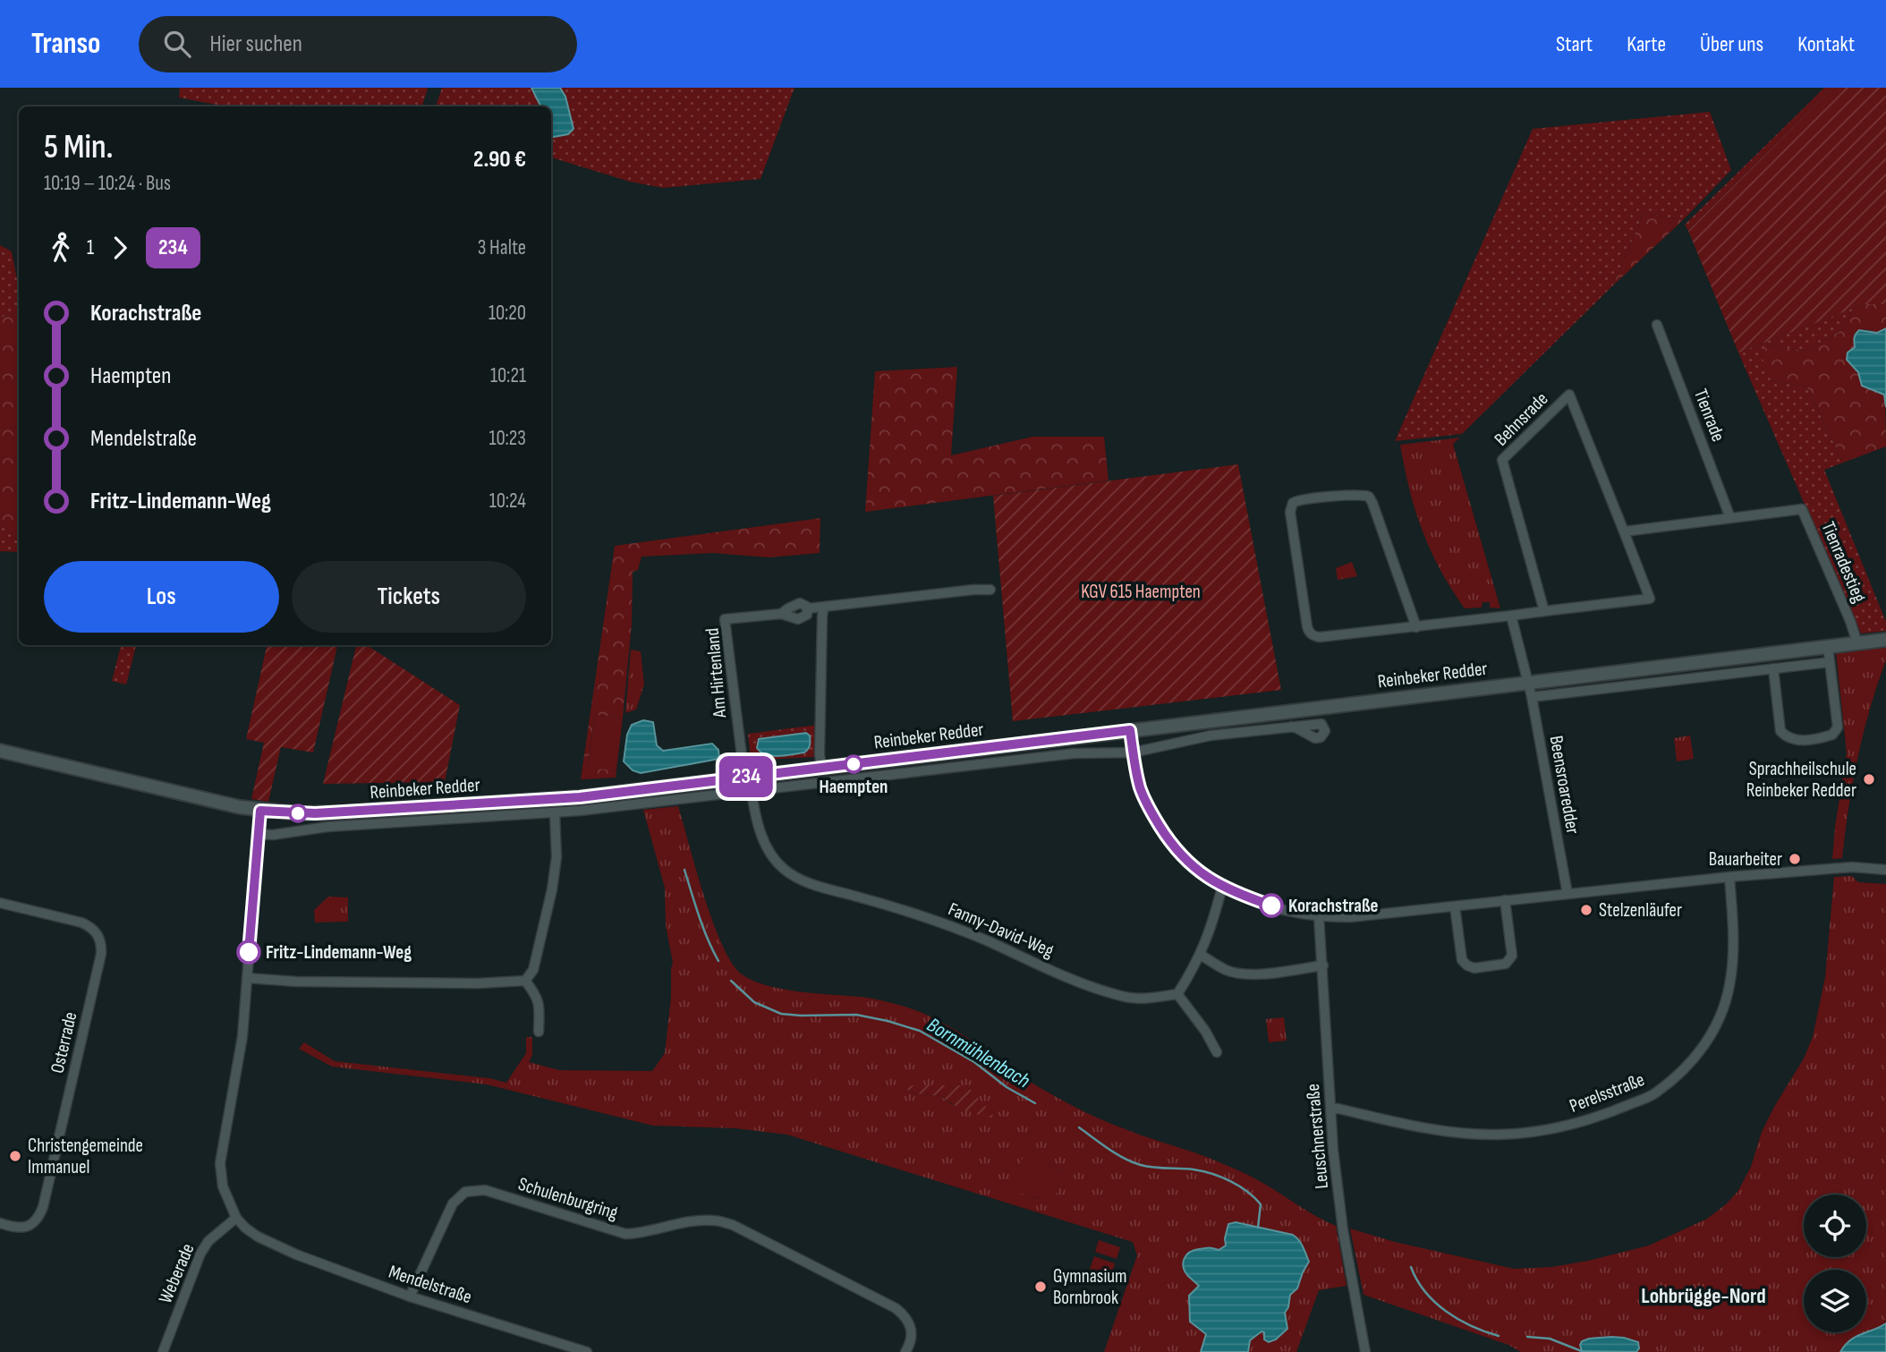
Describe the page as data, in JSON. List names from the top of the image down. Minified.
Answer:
{"streets":{"main road":["Reinbeker Redder"],"street":["Tienrade","Behnsrade","Tienradestieg","Am Hirtenland","Beensroaredder","Fanny-David-Weg","Osterrade","Perelsstraße","Leuschnerstraße","Schulenburgring","Weberade","Mendelstraße"]},"crossings":[["Tienrade","Tienradestieg"],["Behnsrade","Tienradestieg"],["Tienradestieg","Reinbeker Redder"],["Am Hirtenland","Reinbeker Redder"],["Reinbeker Redder","Beensroaredder"],["Reinbeker Redder","Fanny-David-Weg"],["Reinbeker Redder","Mendelstraße"],["Perelsstraße","Leuschnerstraße"],["Schulenburgring","Mendelstraße"],["Weberade","Mendelstraße"]],"districts":["Lohbrügge-Nord"],"water":["Bornmühlenbach"],"parks":["KGV 615 Haempten"],"places":["Haempten","Sprachheilschule Reinbeker Redder","Bauarbeiter","Korachstraße","Stelzenläufer","Fritz-Lindemann-Weg","Christengemeinde Immanuel","Gymnasium Bornbrook"],"lines":["bus line 234"],"page":{"header":"Transo","search":"Hier suchen","nav":["Start","Karte","Über uns","Kontakt"],"on_map":"234","heading":["5 Min.","10:19 – 10:24 · Bus","2.90 €"],"legs":["1","234","3 Halte"],"list":[{"name":"Korachstraße","value":"10:20"},{"name":"Haempten","value":"10:21"},{"name":"Mendelstraße","value":"10:23"},{"name":"Fritz-Lindemann-Weg","value":"10:24"}],"buttons":["Los","Tickets"]}}
